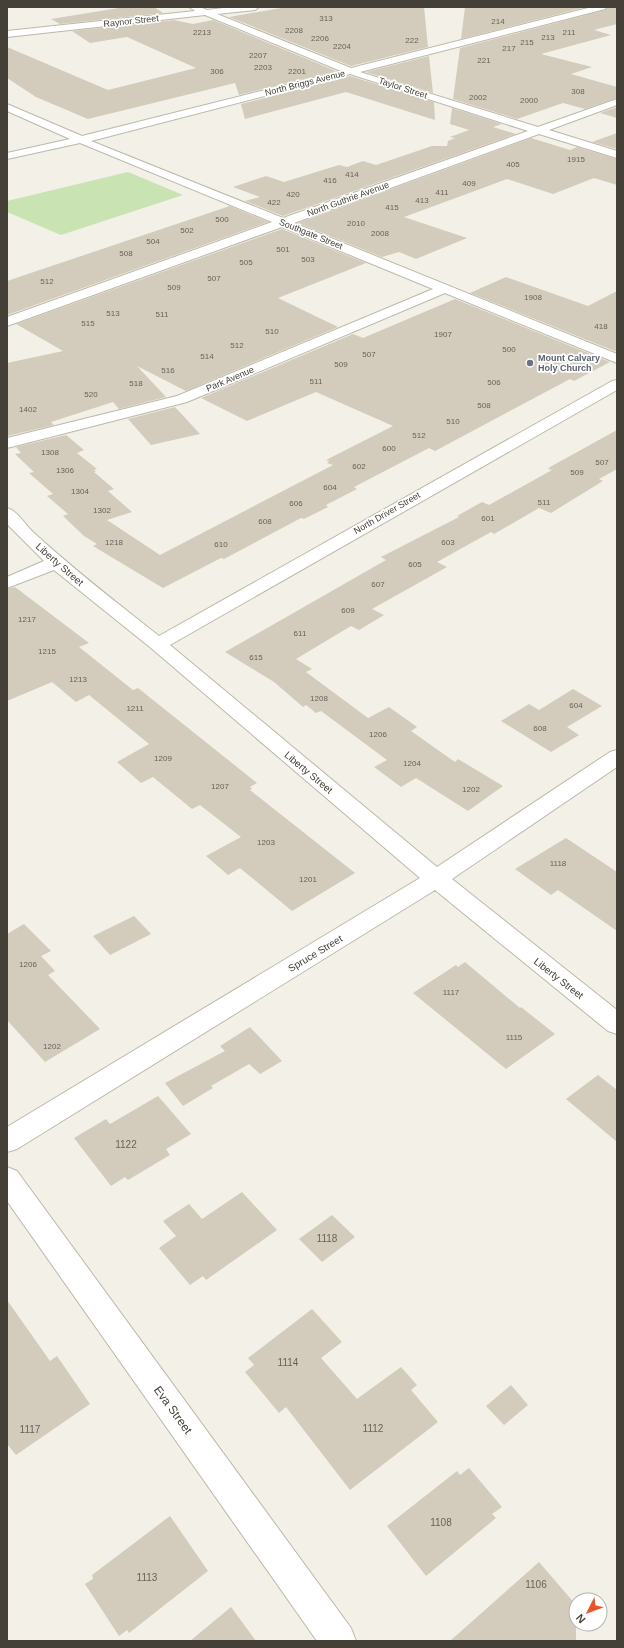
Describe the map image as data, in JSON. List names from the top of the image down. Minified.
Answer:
{"streets":{"street":["Raynor Street","North Briggs Avenue","Taylor Street","North Guthrie Avenue","Southgate Street","Park Avenue","North Driver Street","Liberty Street","Spruce Street","Eva Street"]},"crossings":[["Raynor Street","Taylor Street"],["North Briggs Avenue","Taylor Street"],["North Briggs Avenue","Southgate Street"],["Taylor Street","North Guthrie Avenue"],["North Guthrie Avenue","Southgate Street"],["Southgate Street","Park Avenue"],["North Driver Street","Liberty Street"],["Liberty Street","Spruce Street"]],"places":["Mount Calvary Holy Church"],"house_numbers":["313","214","2208","2213","211","213","2206","222","215","2204","217","2207","221","2203","306","2201","308","2002","2000","1915","405","414","416","409","411","420","413","422","415","500","2010","502","2008","504","501","508","503","505","507","512","509","1908","513","511","515","418","510","1907","512","500","507","514","509","516","511","506","518","520","508","1402","510","512","600","1308","507","602","1306","509","604","1304","511","606","1302","601","608","1218","603","610","605","607","609","1217","611","1215","615","1213","1208","604","1211","608","1206","1209","1204","1207","1202","1203","1118","1201","1206","1117","1115","1202","1122","1118","1114","1112","1117","1108","1113","1106"],"north":"bottom left"}
